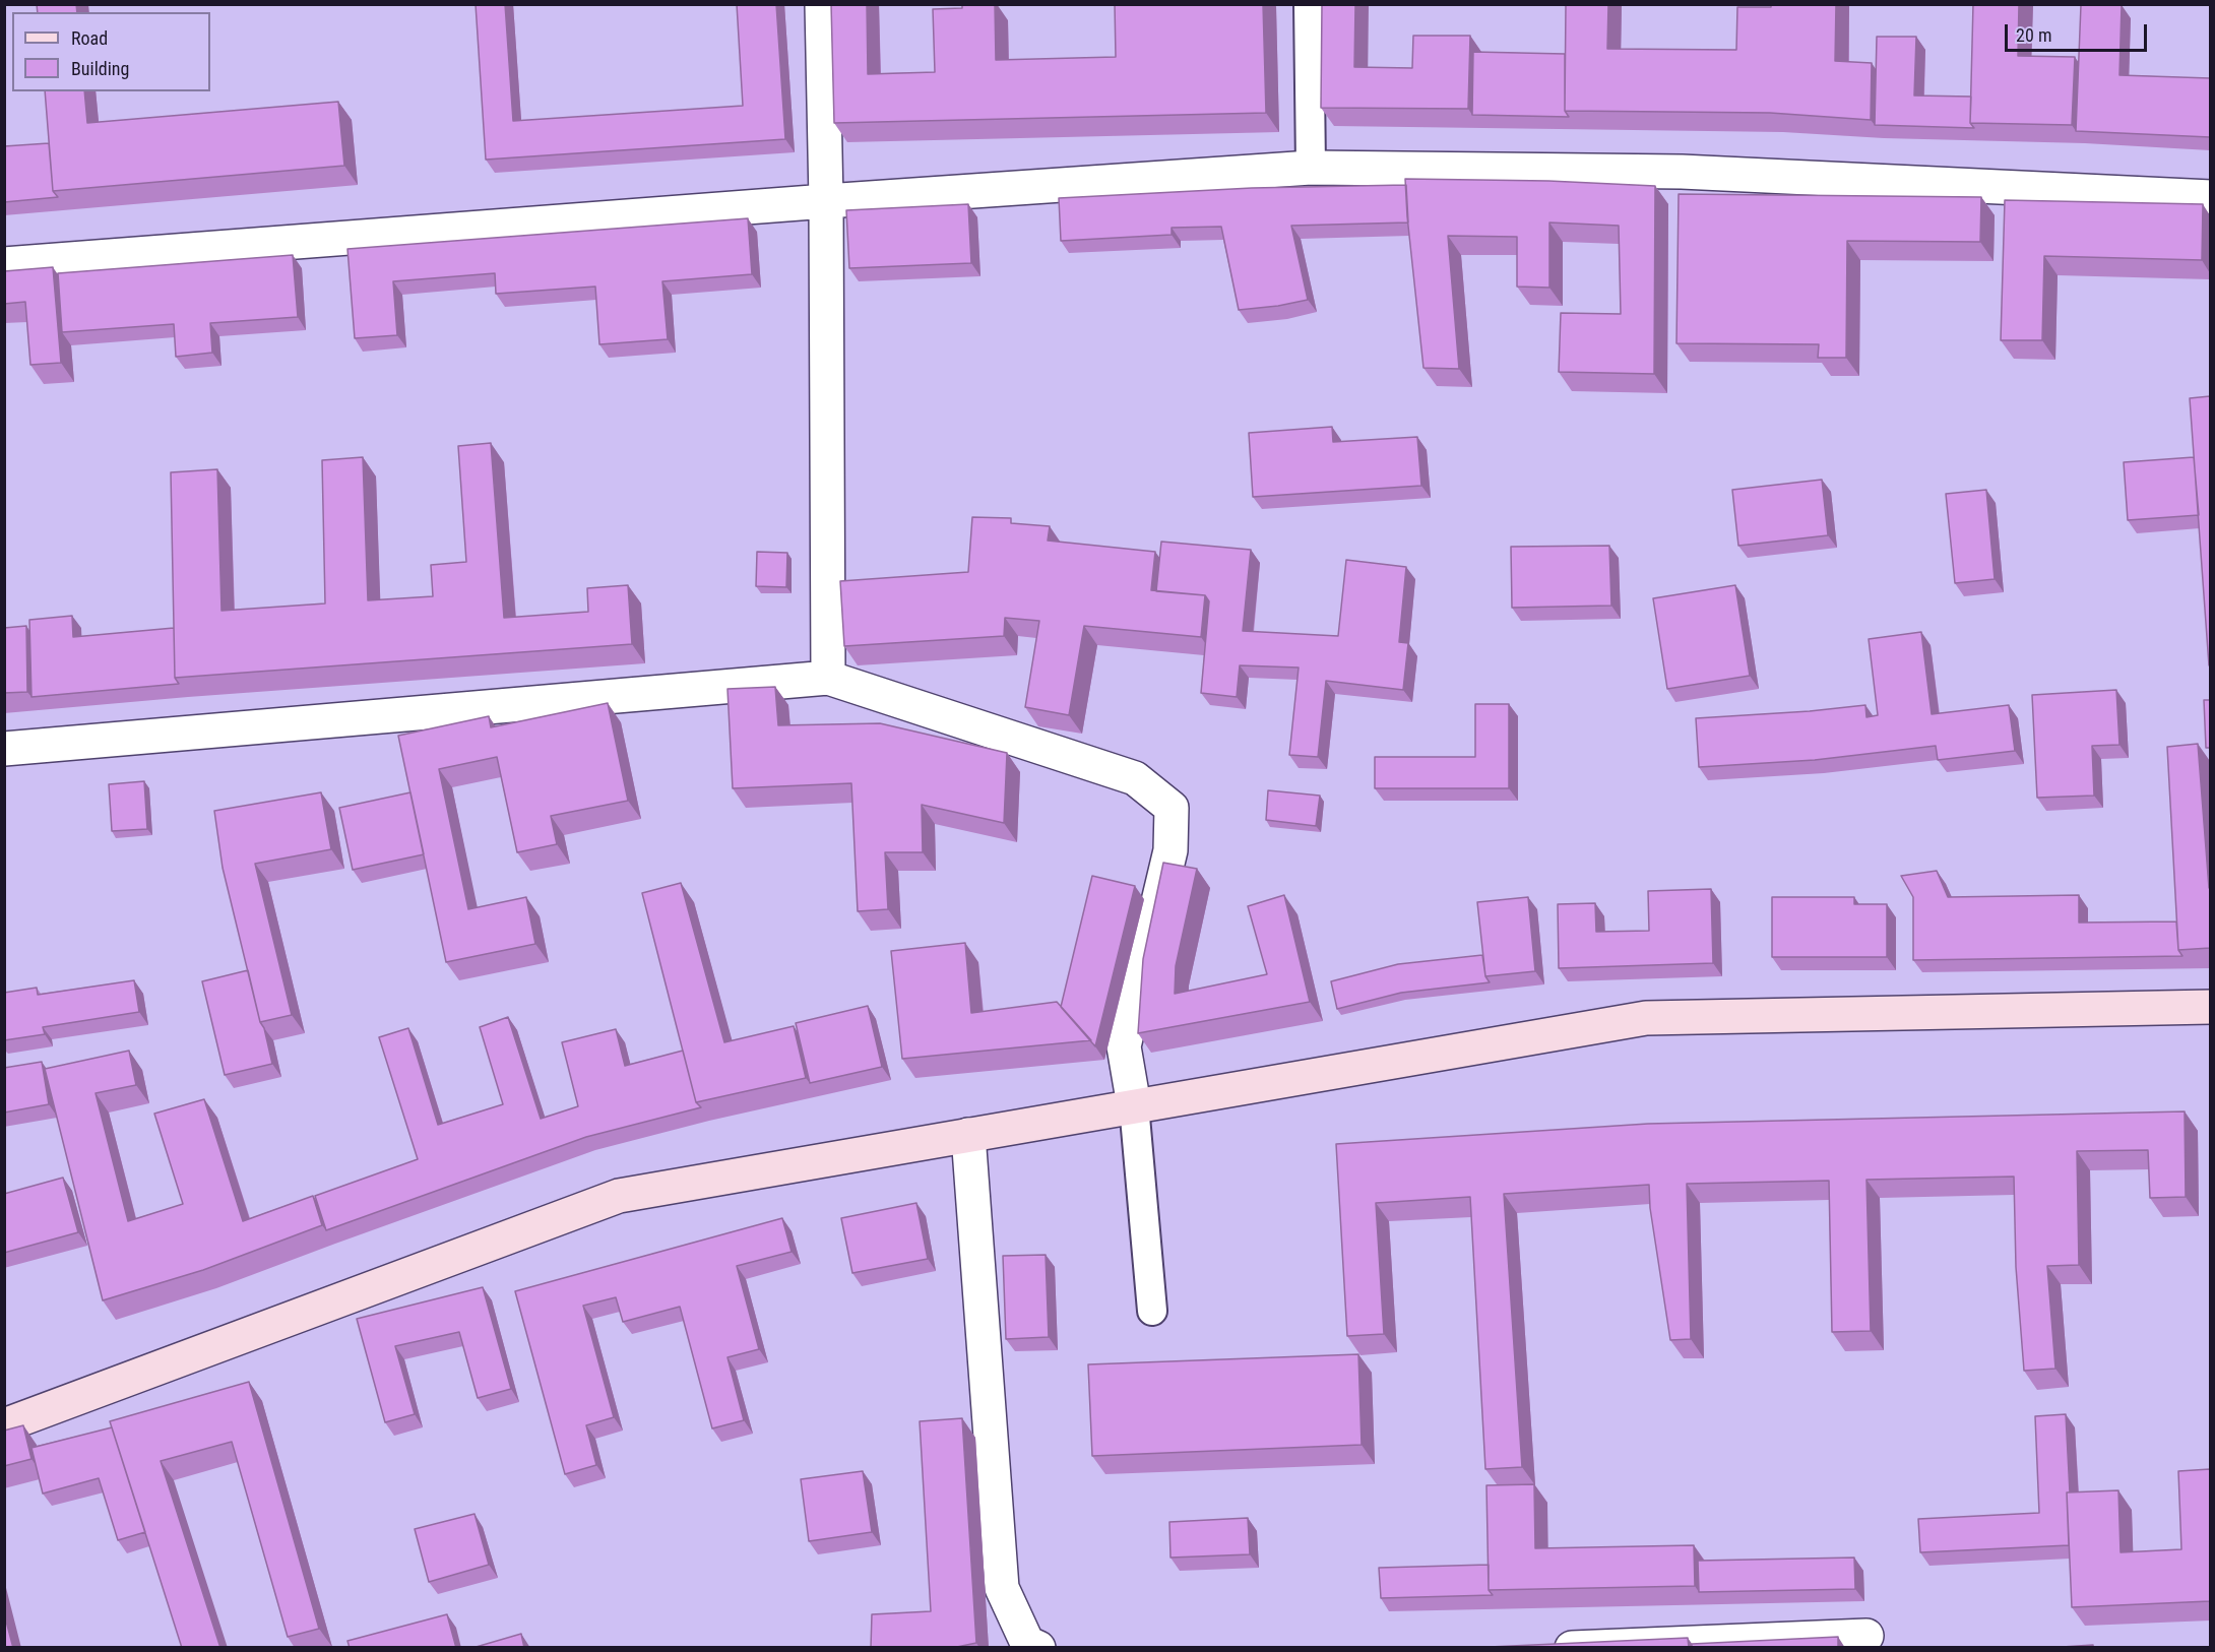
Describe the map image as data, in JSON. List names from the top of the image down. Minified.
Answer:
{"legend":["Road","Building"],"scale_bar":"20 m"}
